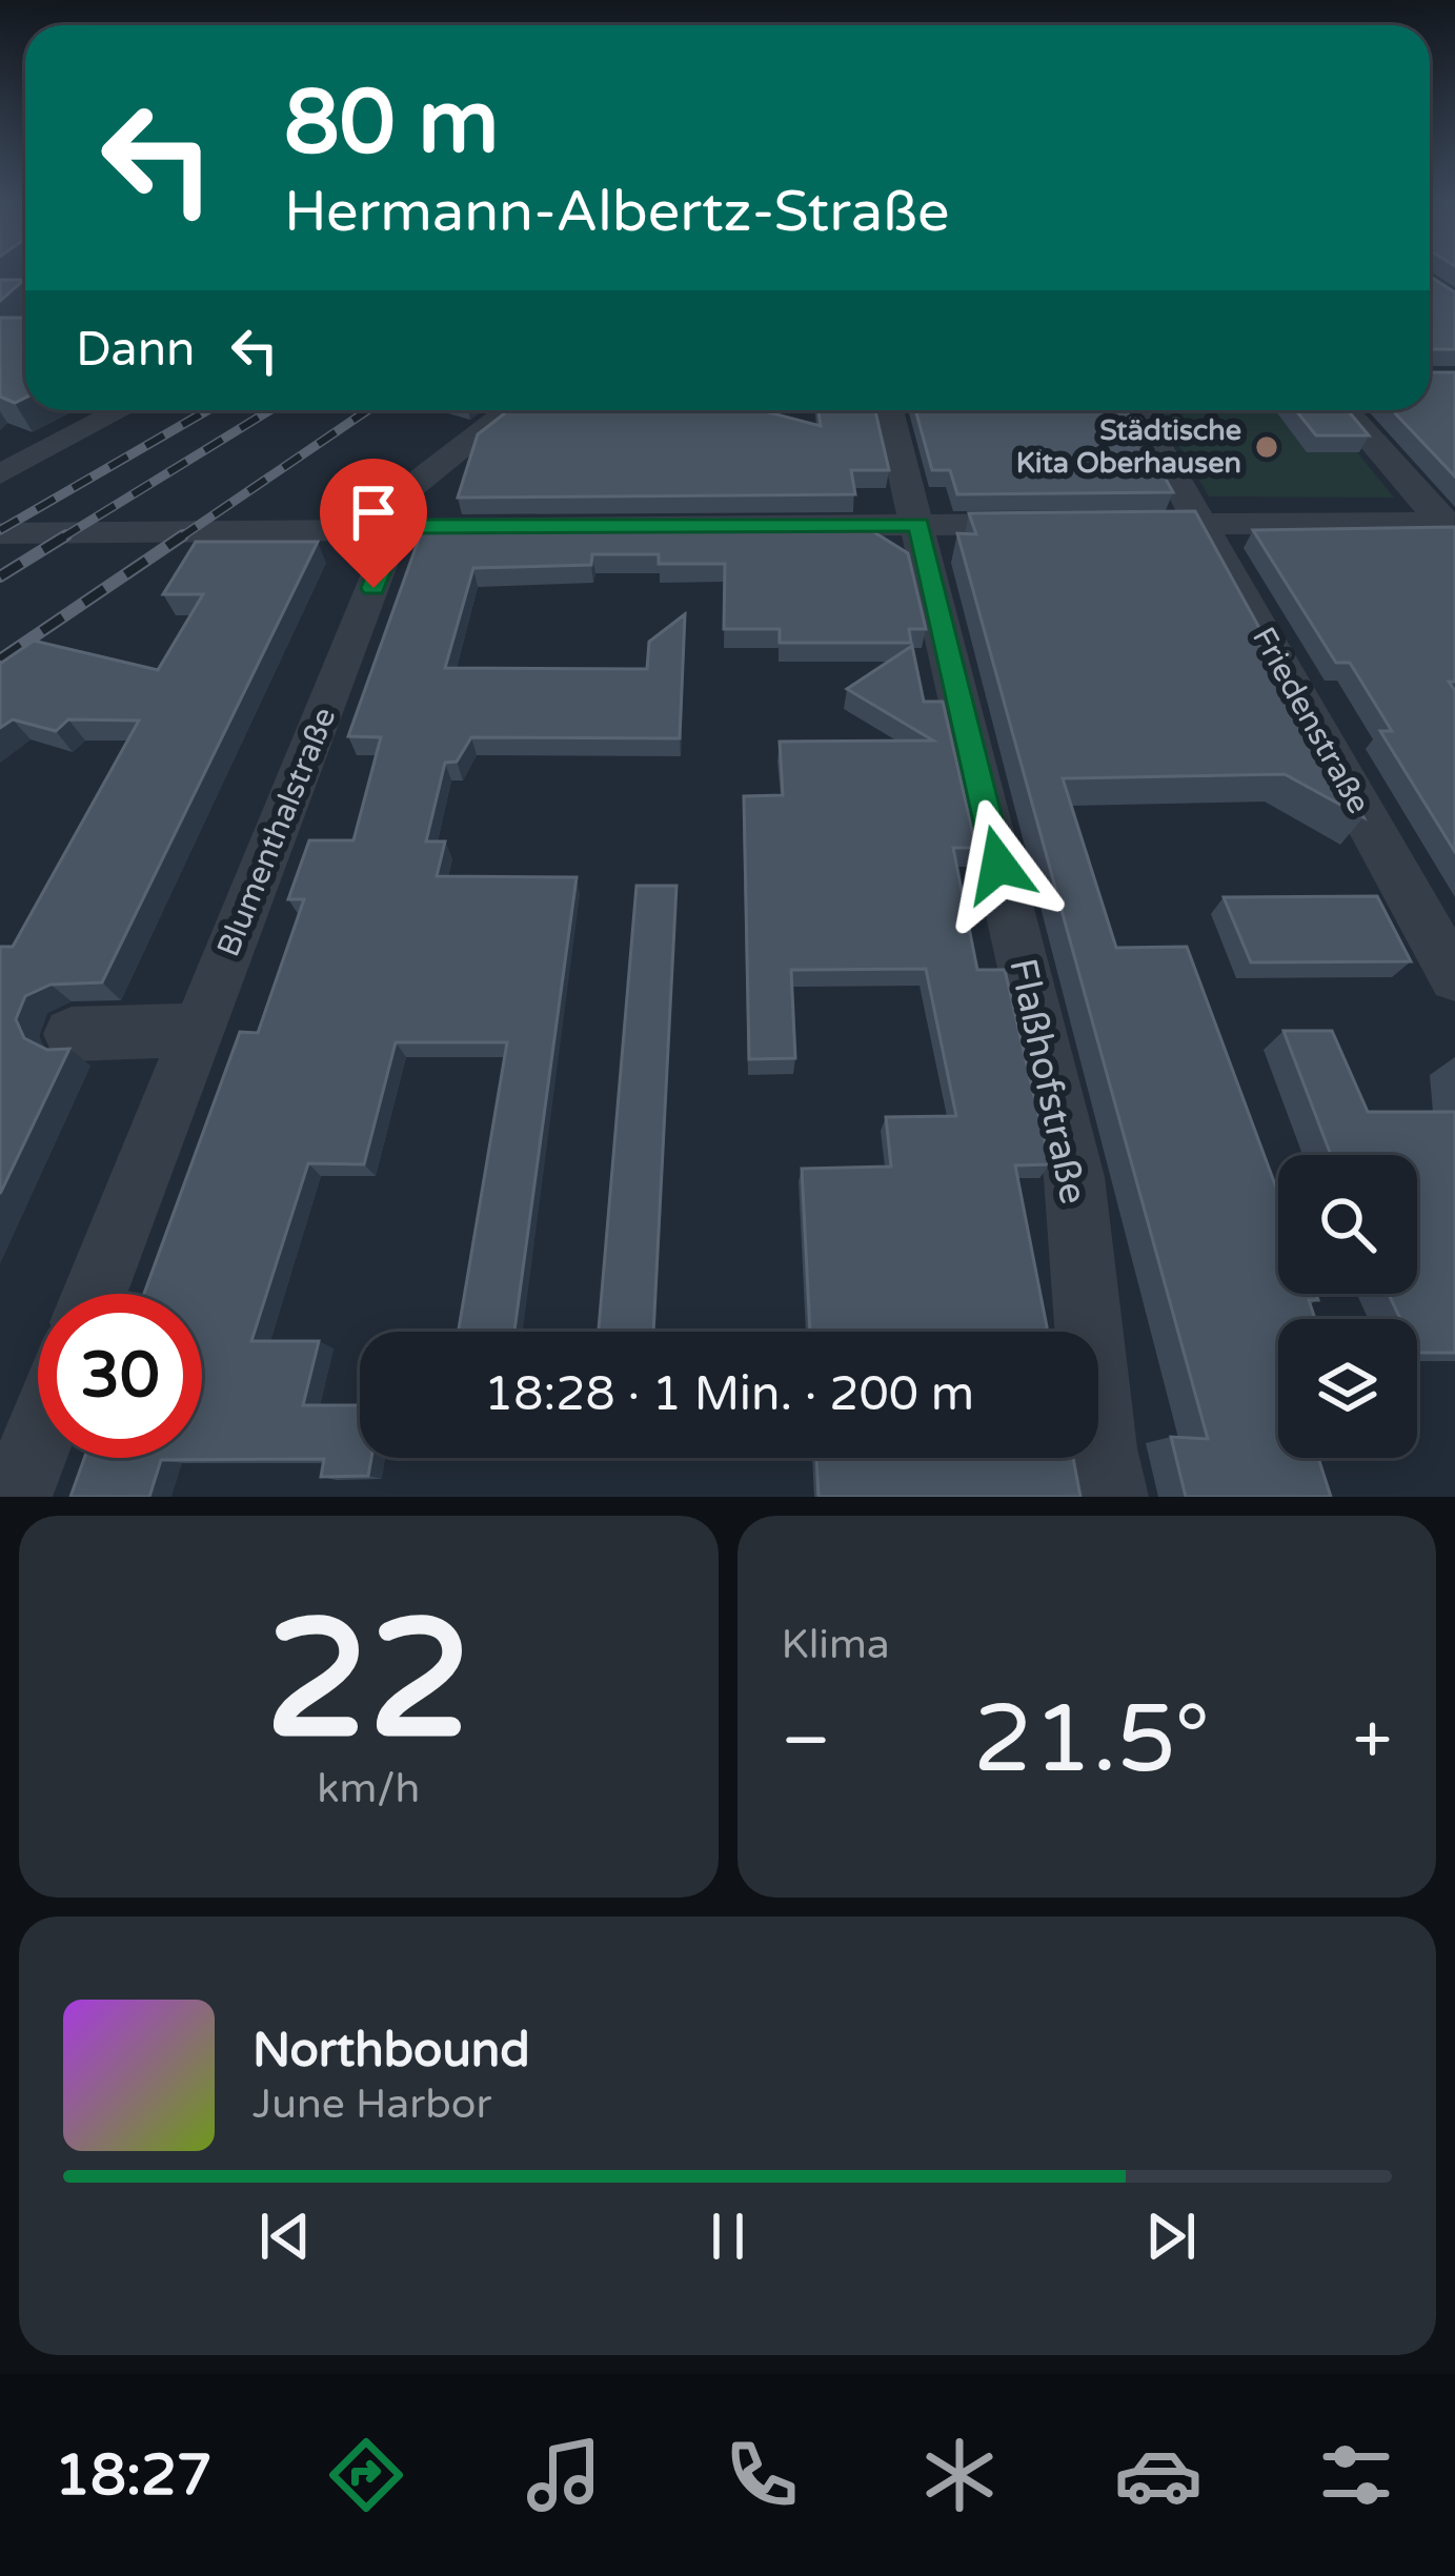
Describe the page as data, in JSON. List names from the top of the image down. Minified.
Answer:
{"streets":{"street":["Friedenstraße","Blumenthalstraße","Flaßhofstraße"]},"places":["Städtische Kita Oberhausen"],"page":{"turn":["80 m","Hermann-Albertz-Straße"],"then":"Dann","limit":"30","trip":"18:28 · 1 Min. · 200 m","tile":[["22","km/h"],"Klima"],"heat":["−","21.5°","+"],"song":["Northbound","June Harbor"],"tabs":"18:27"}}
